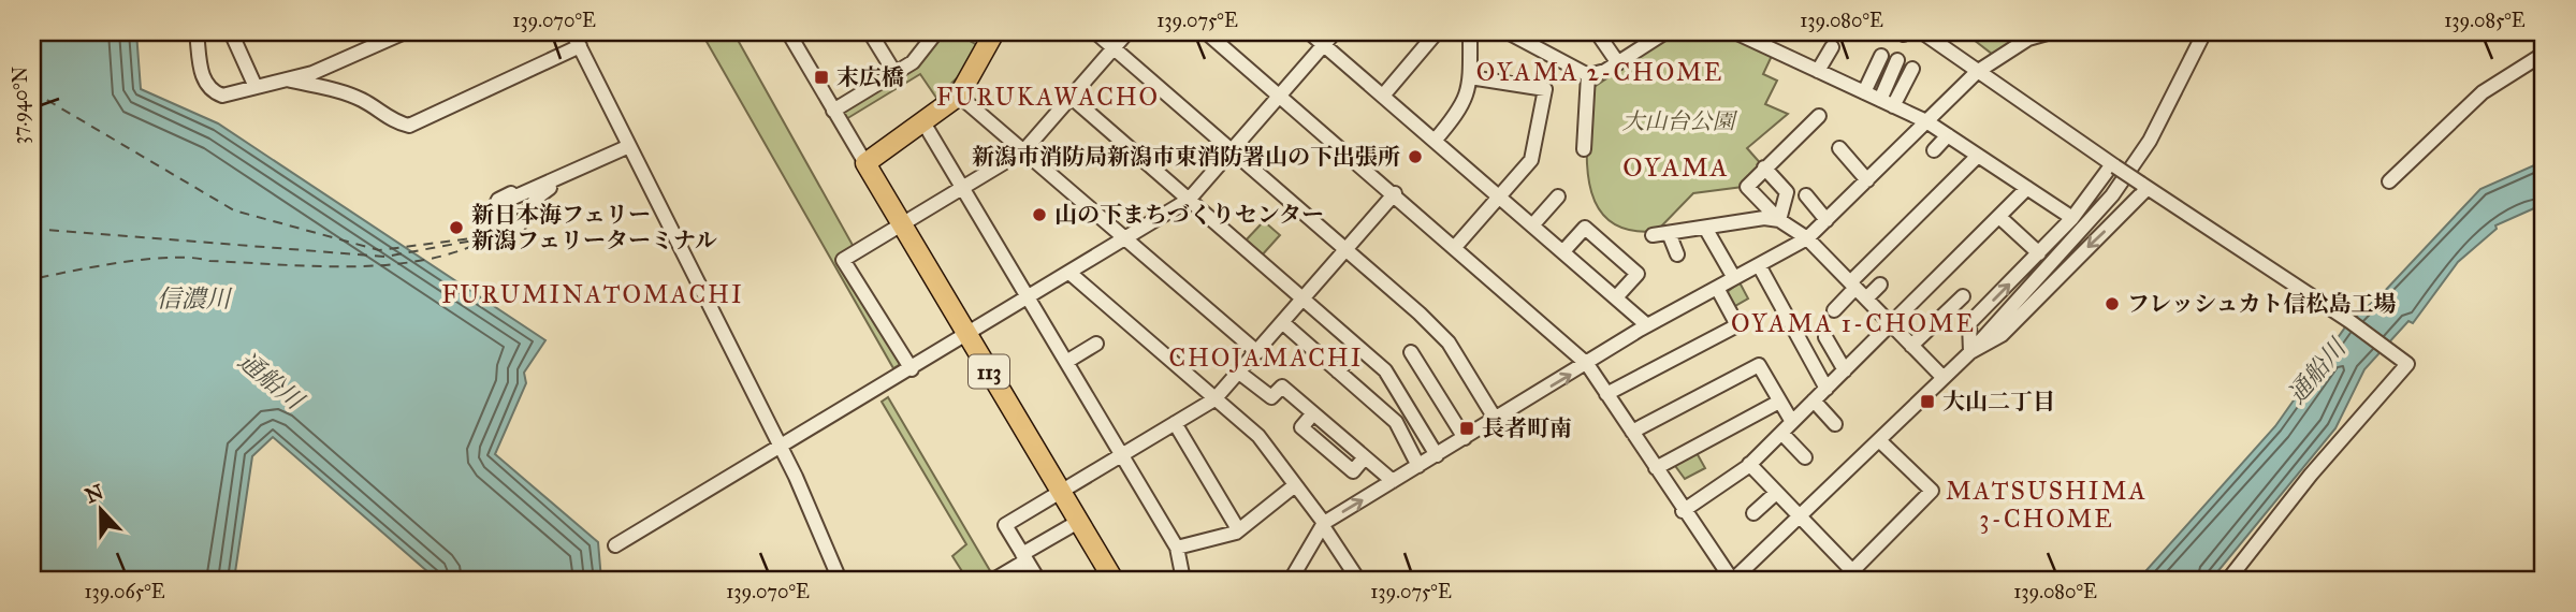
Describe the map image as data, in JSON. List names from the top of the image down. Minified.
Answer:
{"streets":{"highway":["113"]},"districts":["OYAMA 2-CHOME","FURUKAWACHO","OYAMA","FURUMINATOMACHI","OYAMA 1-CHOME","CHOJAMACHI","MATSUSHIMA 3-CHOME"],"water":["信濃川","通船川"],"parks":["大山台公園"],"places":{"transit":["末広橋","大山二丁目","長者町南"],"other":["新潟市消防局新潟市東消防署山の下出張所","山の下まちづくりセンター","新日本海フェリー 新潟フェリーターミナル","フレッシュカト信松島工場"]},"north":"top","coordinates":["139.070°E","139.075°E","139.080°E","139.085°E","37.940°N","139.065°E"]}
